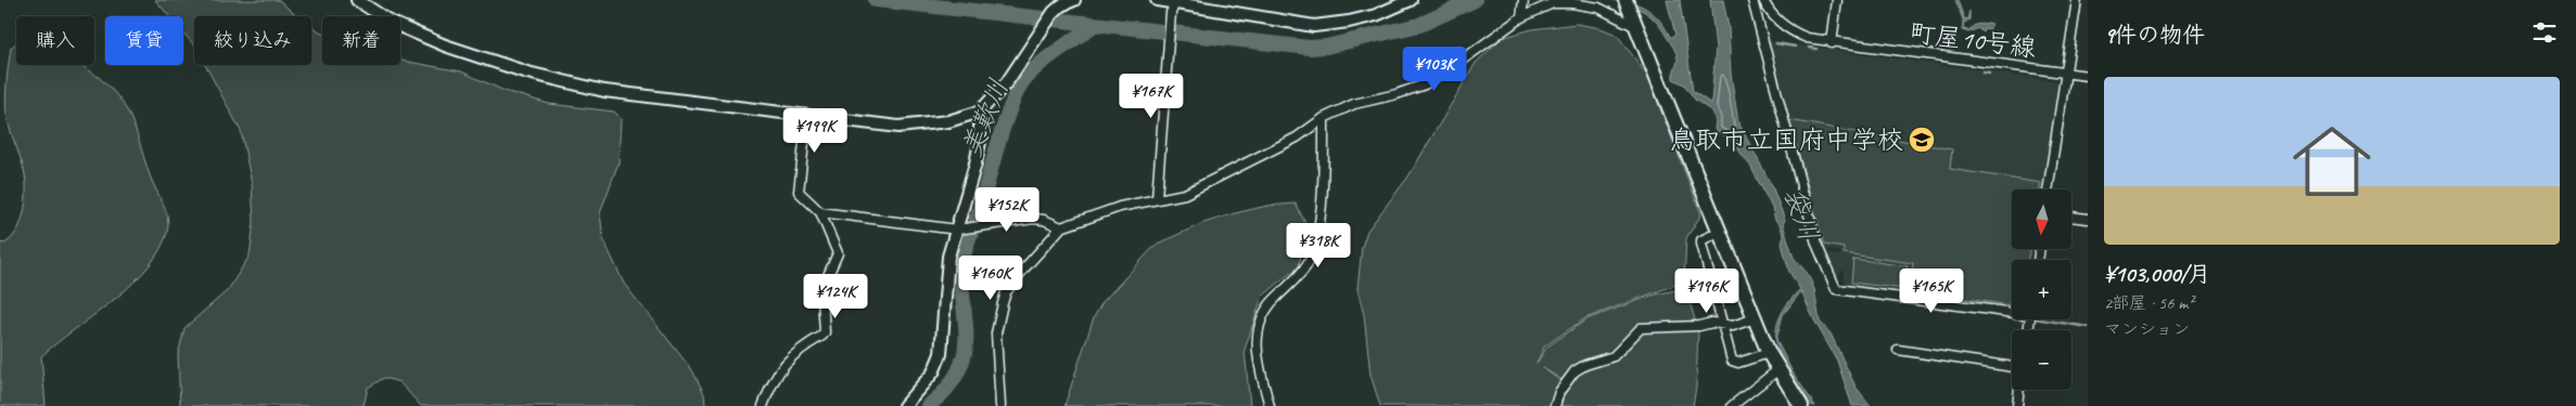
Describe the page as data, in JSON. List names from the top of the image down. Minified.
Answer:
{"streets":{"street":["町屋10号線"]},"water":["美歎川","袋川"],"places":{"school or university":["鳥取市立国府中学校"]},"north":"bottom","page":{"heading":"9件の物件","chip":["購入","賃貸","絞り込み","新着"],"price":["¥103K","¥167K","¥199K","¥152K","¥318K","¥160K","¥196K","¥165K","¥124K"],"list":[{"name":"¥103,000/月","note":"2部屋 · 56 m² · マンション"}],"map_buttons":["+","−"]}}
